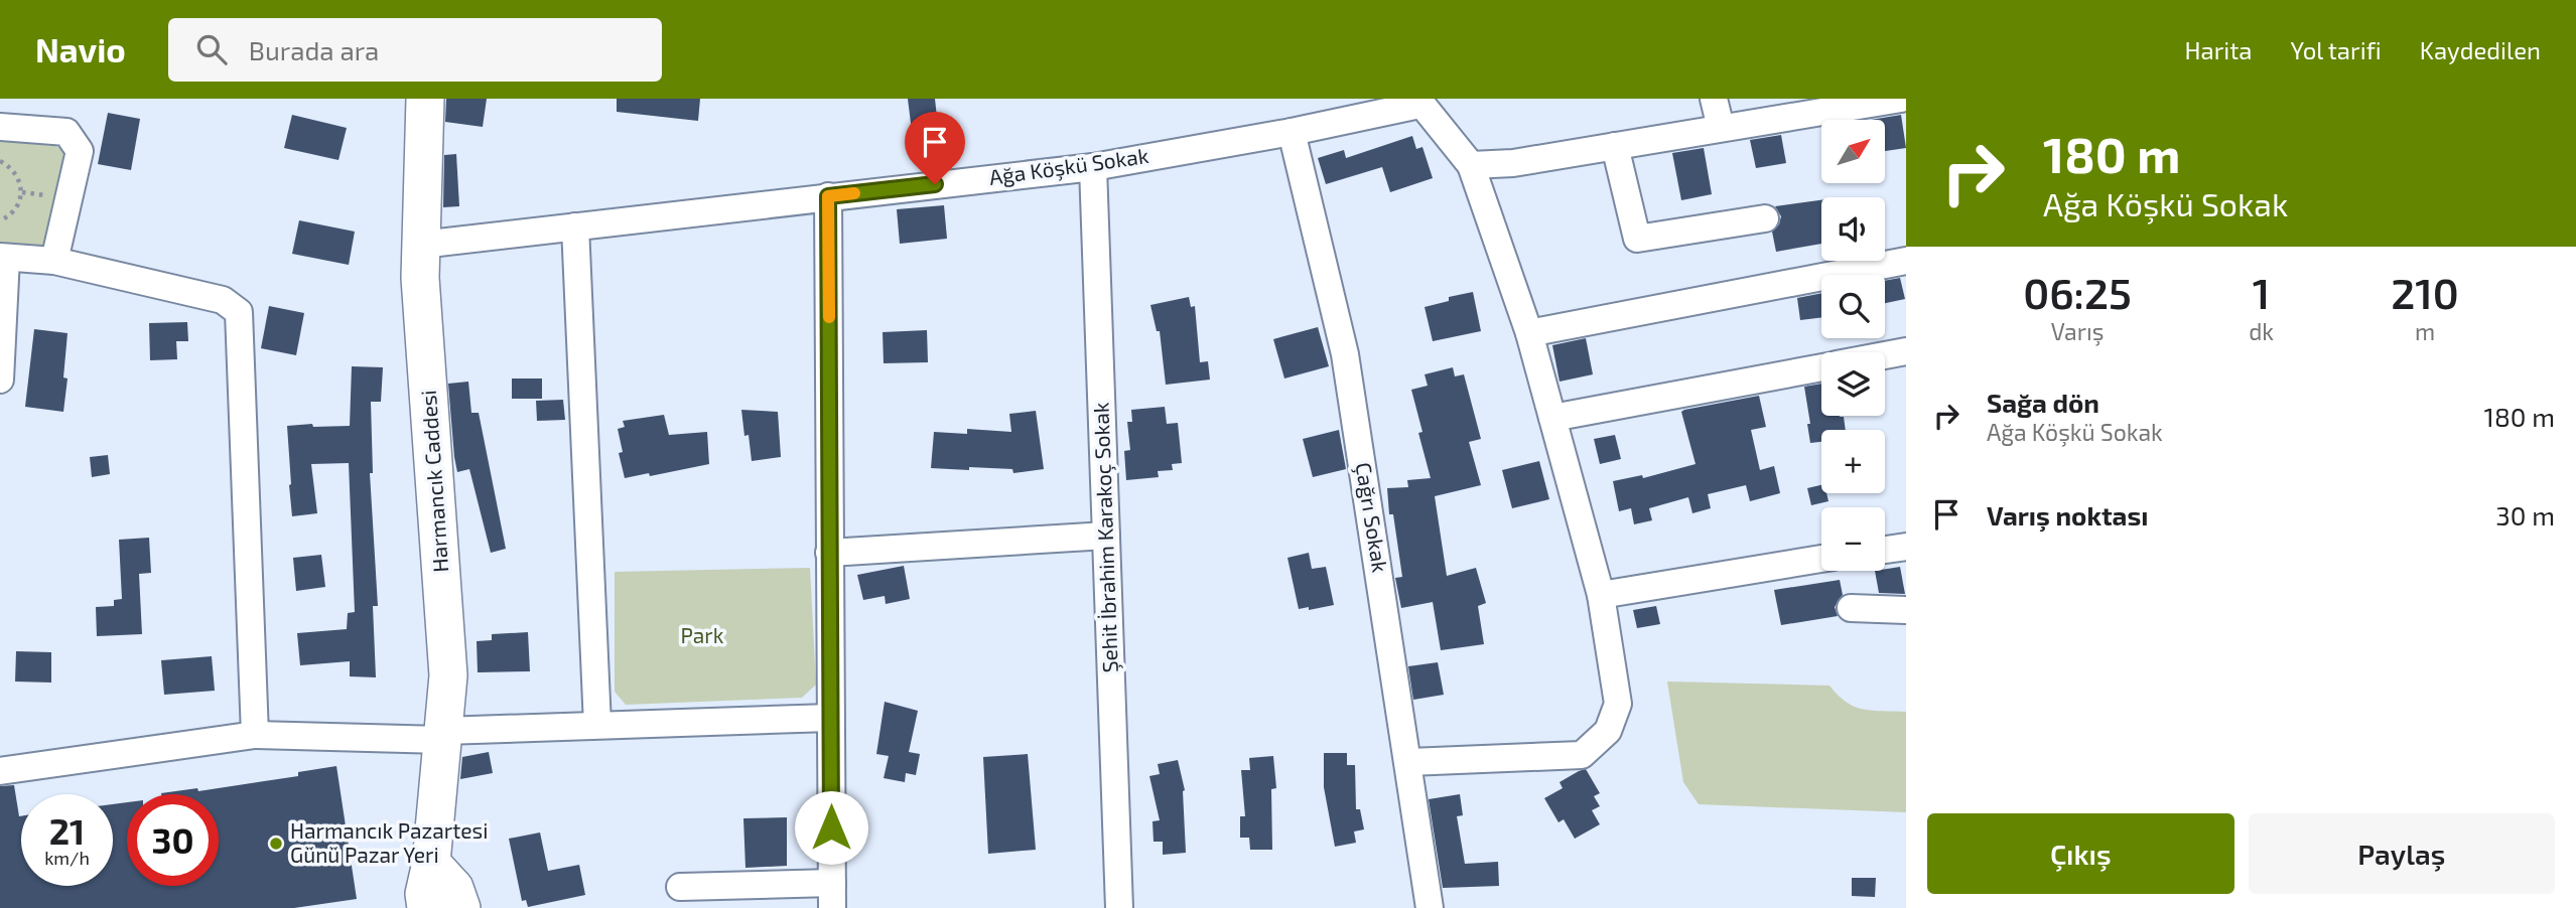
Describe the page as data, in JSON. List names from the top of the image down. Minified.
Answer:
{"streets":{"street":["Ağa Köşkü Sokak","Harmancık Caddesi","Çağrı Sokak","Şehit İbrahim Karakoç Sokak"]},"crossings":[["Ağa Köşkü Sokak","Harmancık Caddesi"],["Ağa Köşkü Sokak","Çağrı Sokak"],["Ağa Köşkü Sokak","Şehit İbrahim Karakoç Sokak"]],"parks":["Park"],"places":["Harmancık Pazartesi Günü Pazar Yeri"],"north":"top right","page":{"header":"Navio","search":"Burada ara","nav":["Harita","Yol tarifi","Kaydedilen"],"turn":["180 m","Ağa Köşkü Sokak"],"map_buttons":["+","−"],"eta":["06:25","Varış","1","dk","210","m"],"list":[{"name":"Sağa dön","note":"Ağa Köşkü Sokak","value":"180 m"},{"name":"Varış noktası","value":"30 m"}],"speed":"21 km/h","limit":"30","buttons":["Çıkış","Paylaş"]}}
